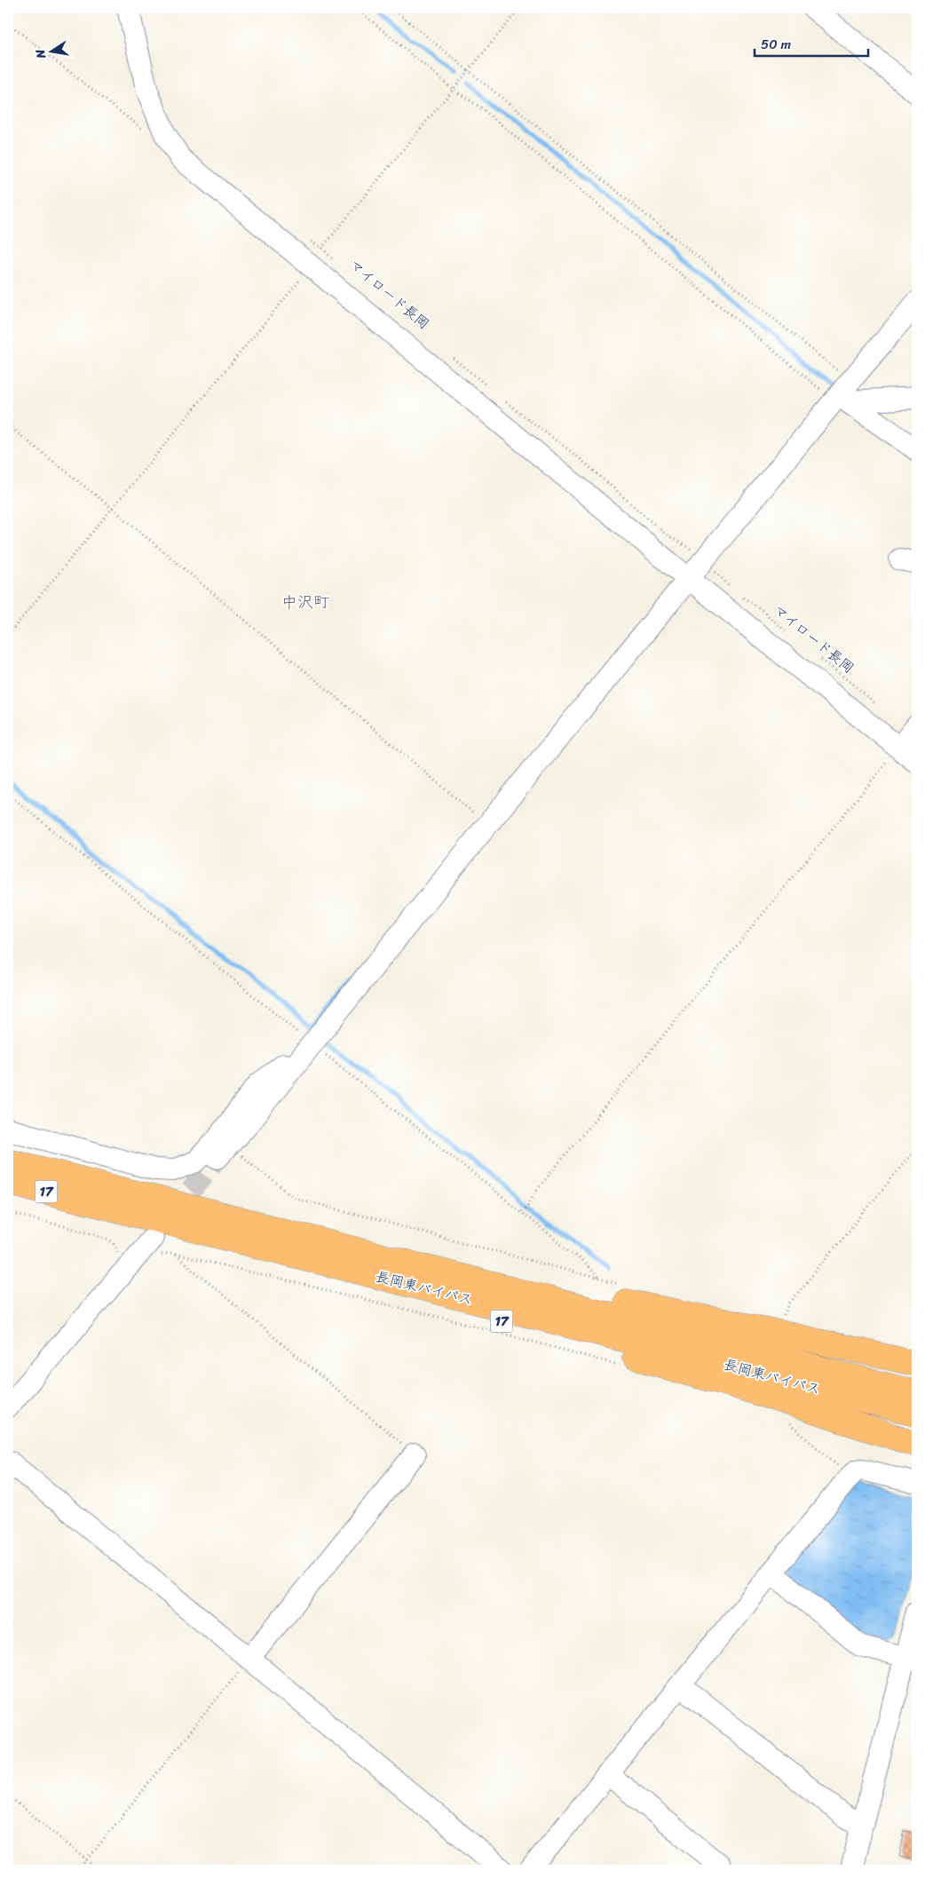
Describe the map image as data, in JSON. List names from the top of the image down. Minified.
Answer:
{"streets":{"highway":["17","長岡東バイパス"],"path":["マイロード長岡"]},"crossings":[["17","長岡東バイパス"]],"districts":["中沢町"],"scale_bar":"50 m","north":"left"}
